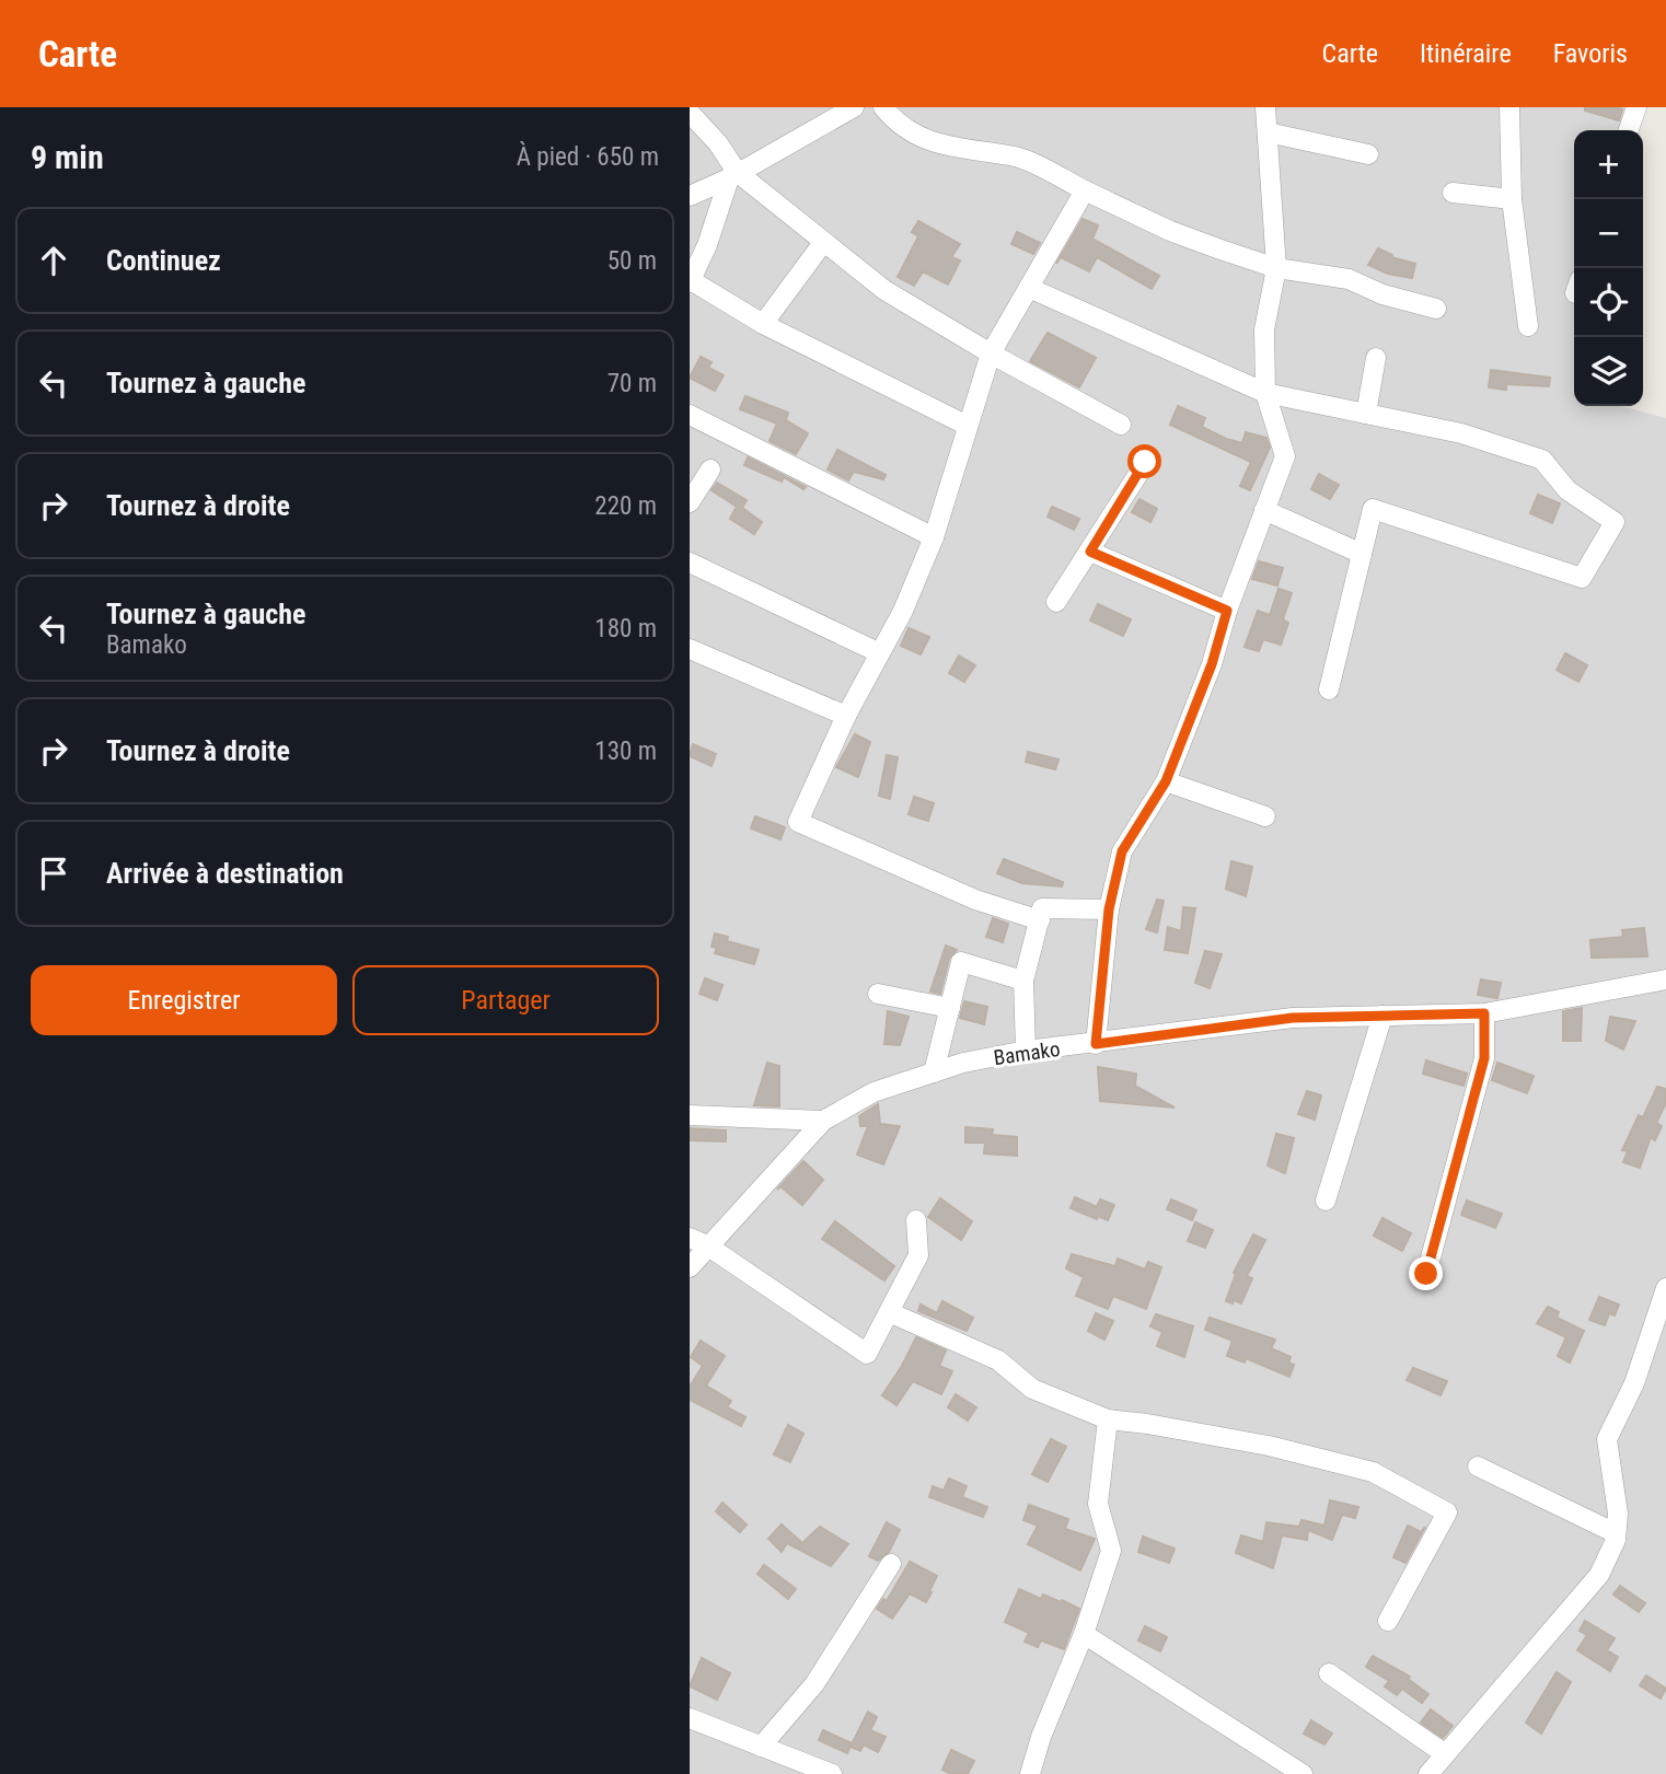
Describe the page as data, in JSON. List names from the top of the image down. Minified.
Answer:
{"streets":{"street":["Bamako"]},"page":{"header":"Carte","nav":["Carte","Itinéraire","Favoris"],"heading":["9 min","À pied · 650 m"],"map_buttons":["+","−"],"list":[["Continuez","50 m"],["Tournez à gauche","70 m"],["Tournez à droite","220 m"],["Tournez à gauche","Bamako","180 m"],["Tournez à droite","130 m"],"Arrivée à destination"],"buttons":["Enregistrer","Partager"]}}
